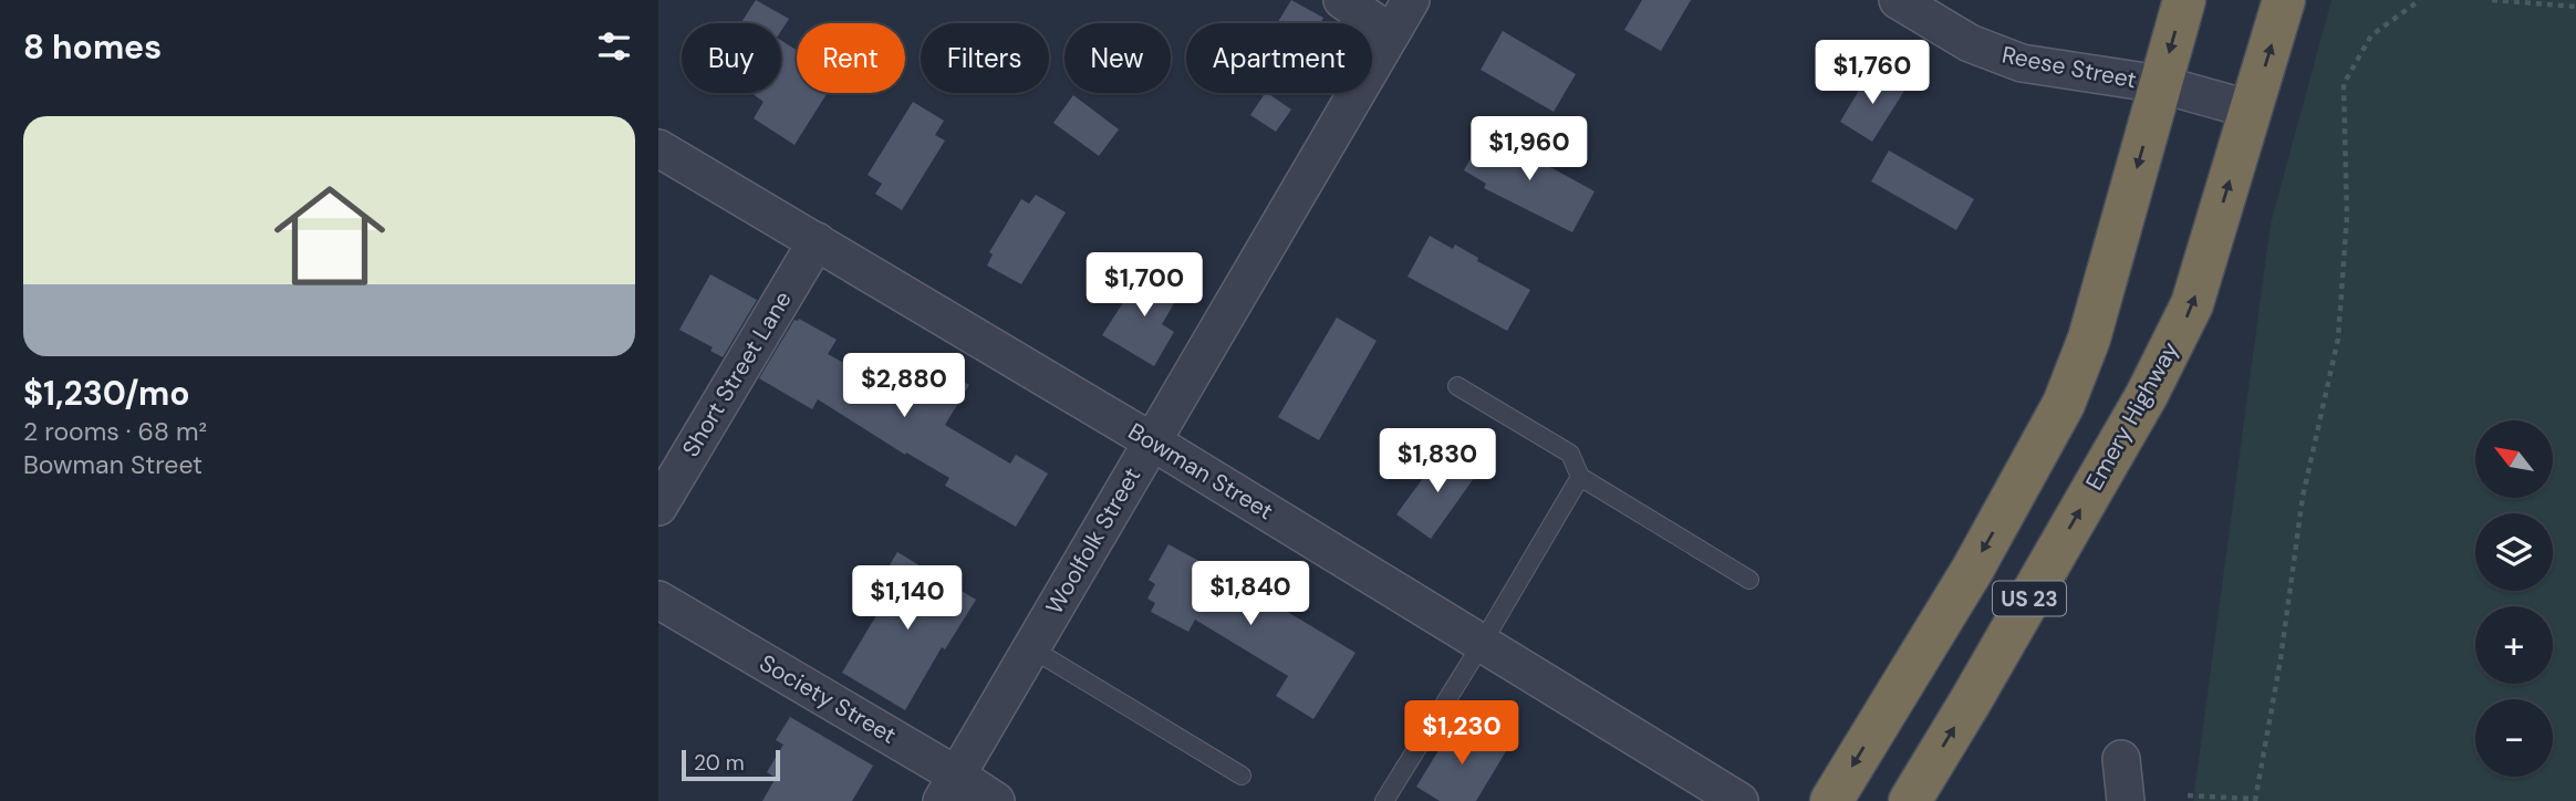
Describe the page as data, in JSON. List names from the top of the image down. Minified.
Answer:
{"streets":{"highway":["Emery Highway","US 23"],"street":["Reese Street","Short Street Lane","Bowman Street","Woolfolk Street","Society Street"]},"crossings":[["Reese Street","Emery Highway"],["Reese Street","US 23"],["Short Street Lane","Bowman Street"],["Bowman Street","Woolfolk Street"],["Woolfolk Street","Society Street"]],"scale_bar":"20 m","north":"top left","page":{"heading":"8 homes","chip":["Buy","Rent","Filters","New","Apartment"],"price":["$1,760","$1,960","$1,700","$2,880","$1,830","$1,840","$1,140","$1,230"],"list":[{"name":"$1,230/mo","note":"2 rooms · 68 m² · Bowman Street"}],"map_buttons":["+","−"],"scale":"20 m"}}
